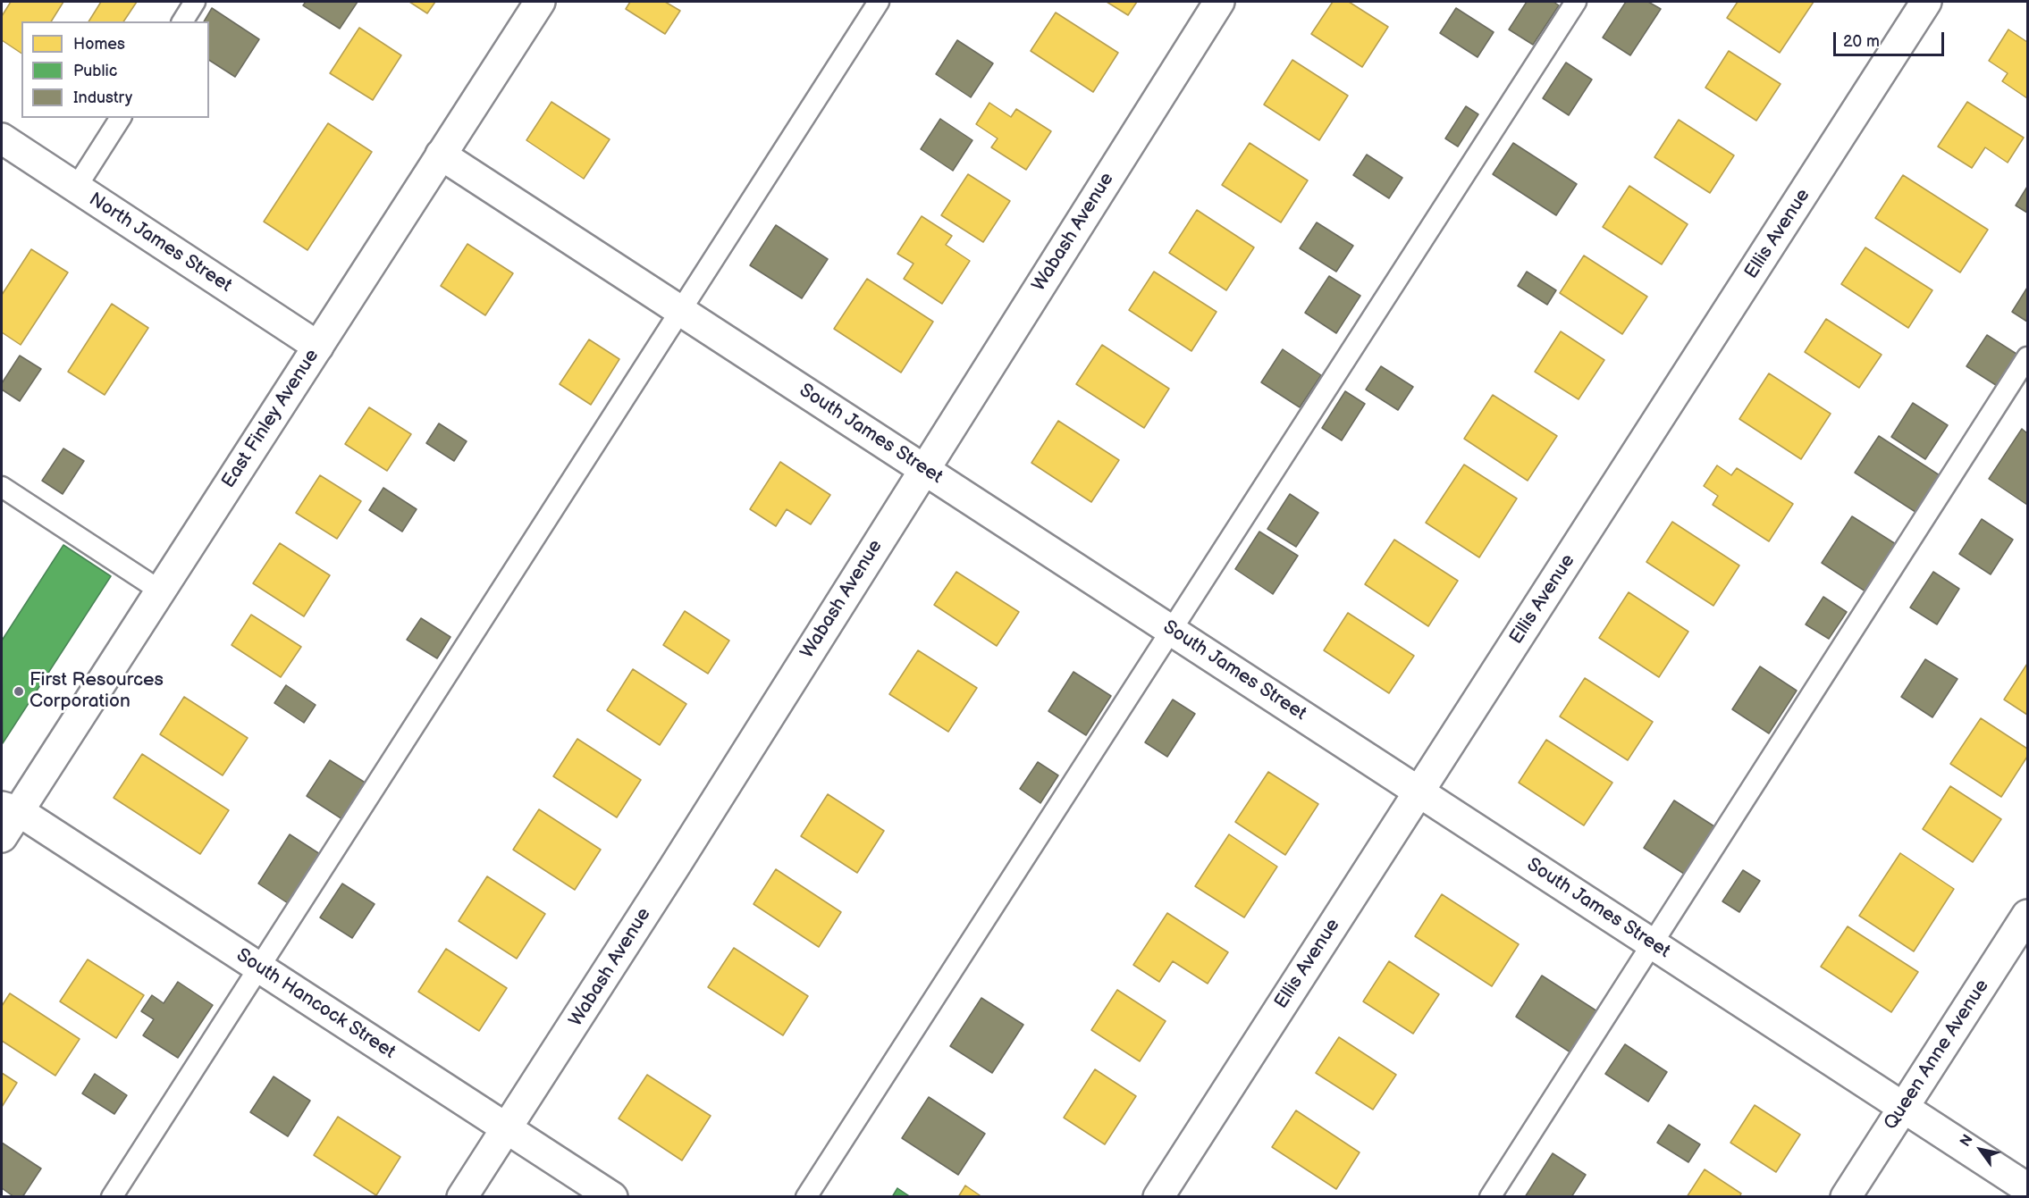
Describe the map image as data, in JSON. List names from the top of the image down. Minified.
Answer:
{"streets":{"street":["Wabash Avenue","Ellis Avenue","North James Street","East Finley Avenue","South James Street","South Hancock Street","Queen Anne Avenue"]},"crossings":[["Wabash Avenue","South James Street"],["Wabash Avenue","South Hancock Street"],["Ellis Avenue","South James Street"],["North James Street","East Finley Avenue"],["East Finley Avenue","South James Street"],["East Finley Avenue","South Hancock Street"],["South James Street","Queen Anne Avenue"]],"places":["First Resources Corporation"],"legend":["Homes","Public","Industry"],"scale_bar":"20 m","north":"top left"}
